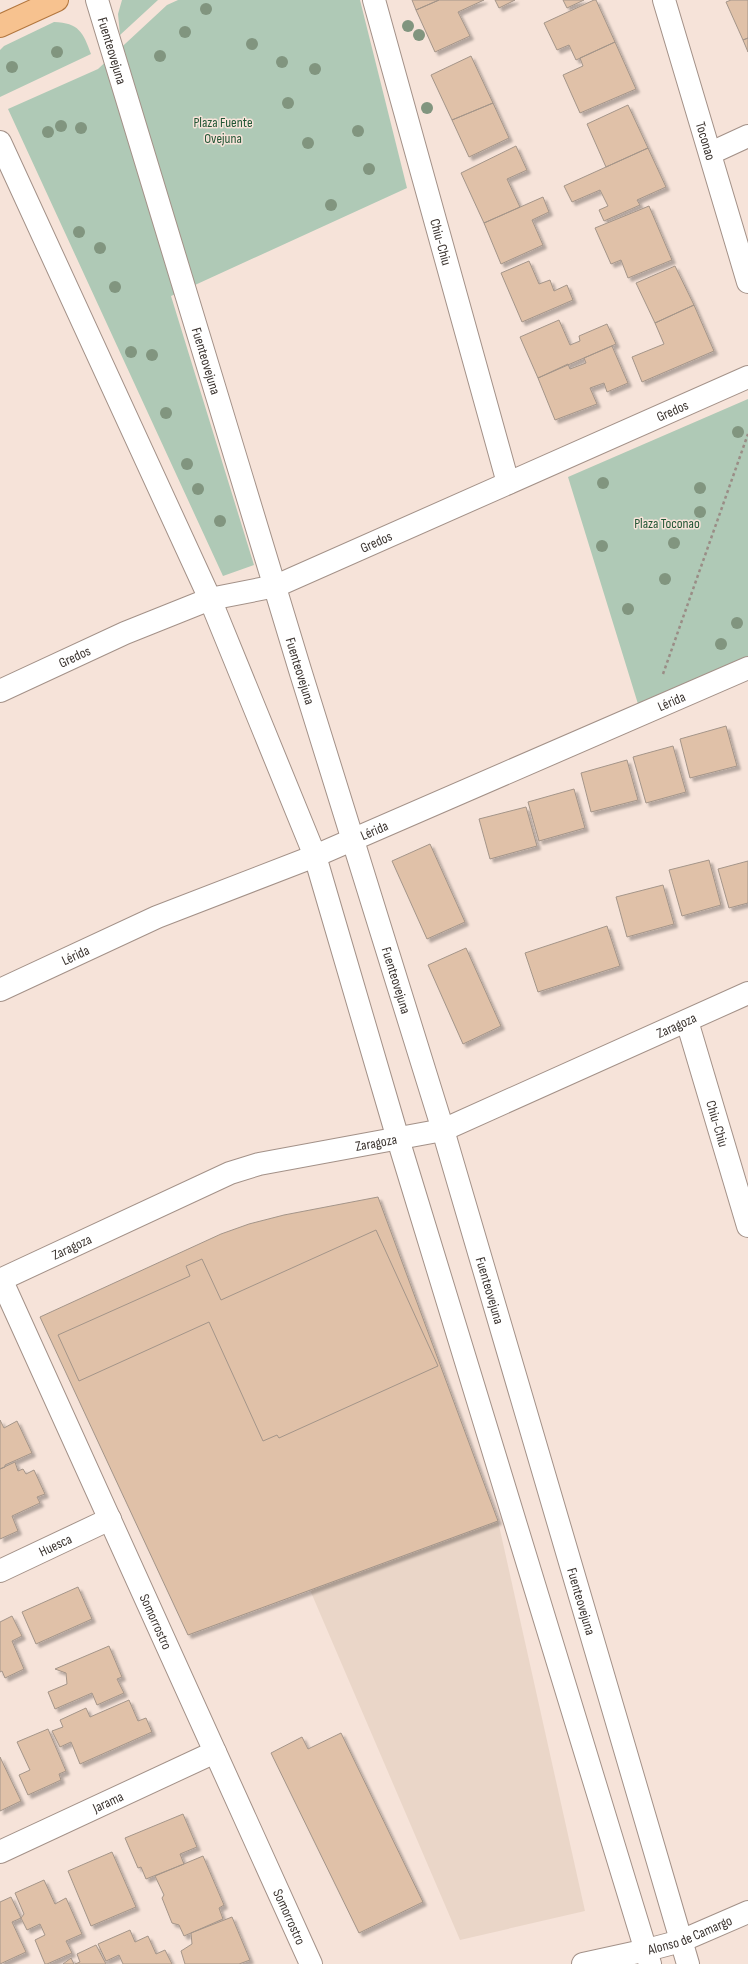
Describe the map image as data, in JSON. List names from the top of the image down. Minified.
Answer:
{"streets":{"street":["Fuenteovejuna","Toconao","Chiu-Chiu","Gredos","Lérida","Zaragoza","Huesca","Somorrostro","Jarama","Alonso de Camargo"]},"crossings":[["Fuenteovejuna","Gredos"],["Fuenteovejuna","Lérida"],["Fuenteovejuna","Zaragoza"],["Fuenteovejuna","Alonso de Camargo"],["Chiu-Chiu","Gredos"],["Chiu-Chiu","Zaragoza"],["Zaragoza","Somorrostro"],["Huesca","Somorrostro"],["Somorrostro","Jarama"]],"parks":["Plaza Fuente Ovejuna","Plaza Toconao"]}
